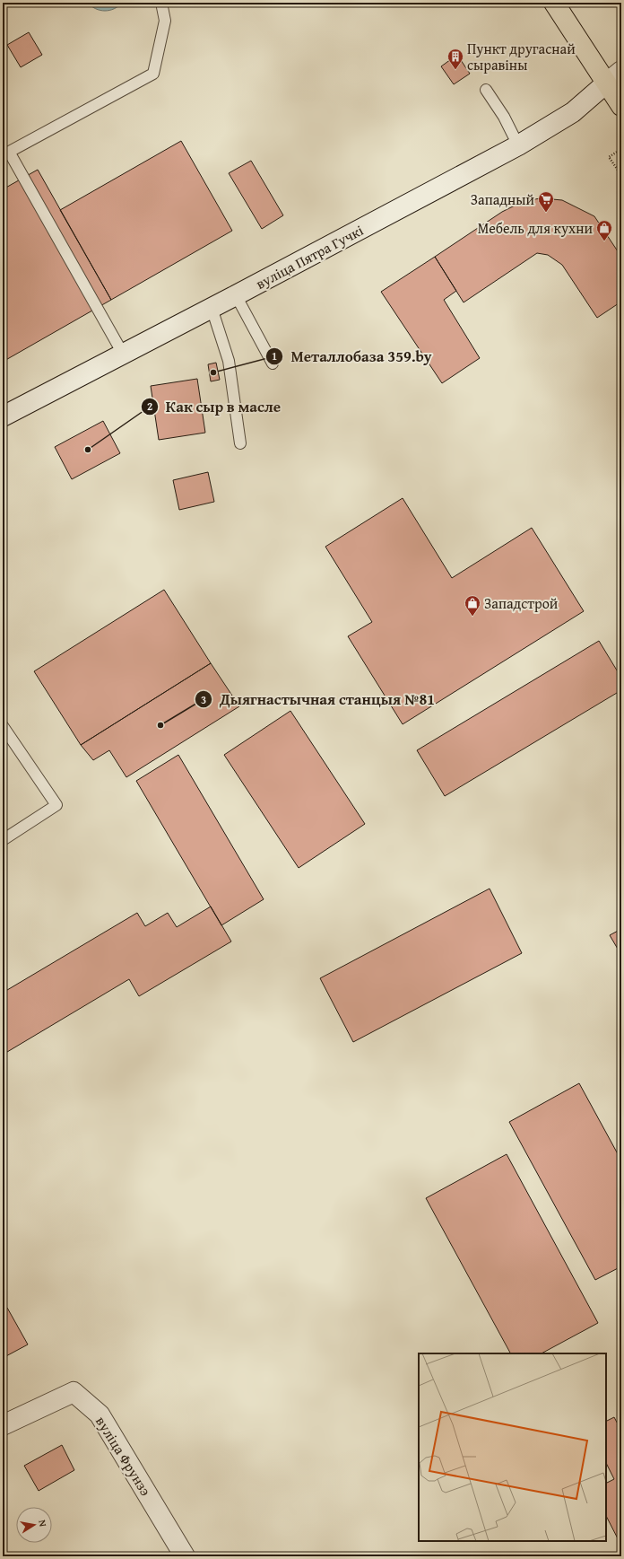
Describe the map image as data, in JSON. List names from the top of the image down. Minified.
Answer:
{"streets":{"street":["вуліца Пятра Гучкі","вуліца Фрунзэ"]},"places":{"building":["Пункт другаснай сыравіны"],"supermarket":["Западный"],"shop":["Мебель для кухни","Западстрой"],"other":["Металлобаза 359.by","Как сыр в масле","Дыягнастычная станцыя №81"]},"north":"right"}
